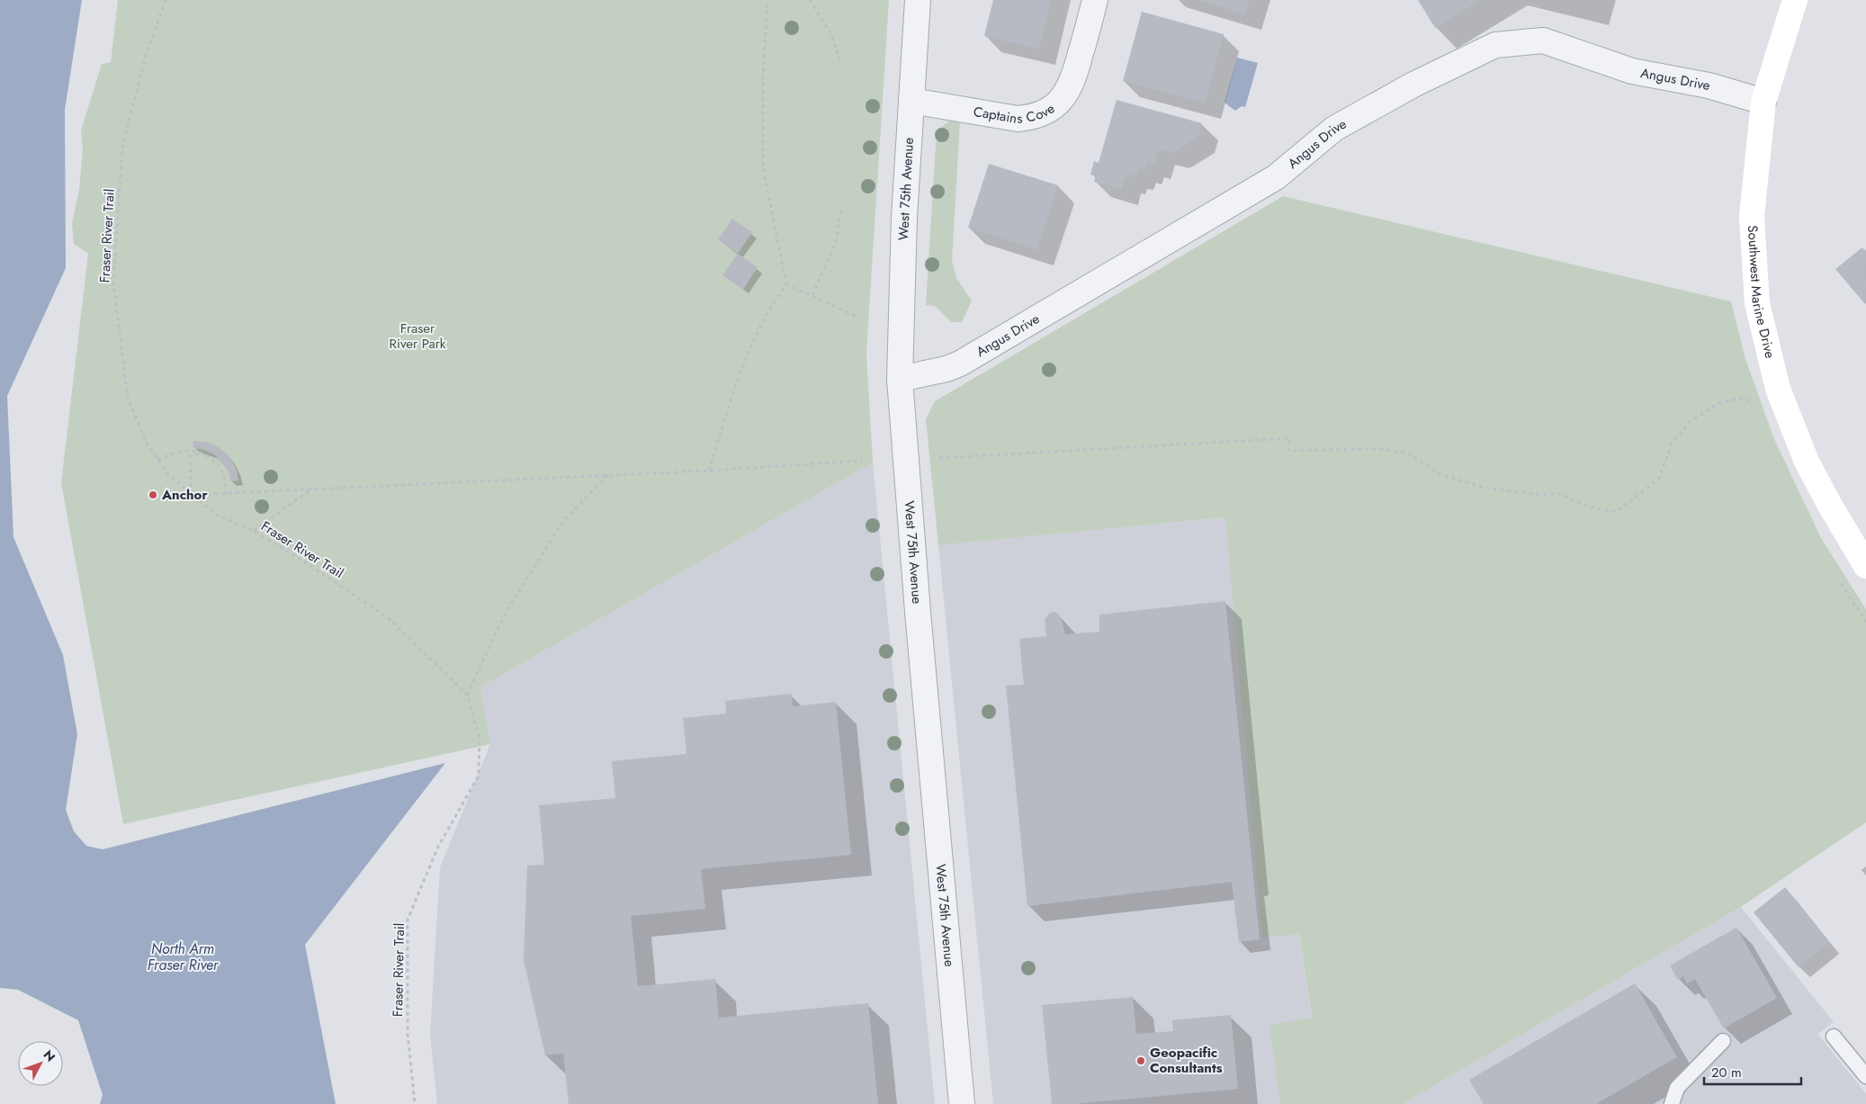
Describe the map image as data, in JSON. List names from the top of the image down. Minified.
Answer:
{"streets":{"main road":["Southwest Marine Drive"],"street":["Angus Drive","Captains Cove","West 75th Avenue"],"path":["Fraser River Trail"]},"crossings":[["Angus Drive","West 75th Avenue"],["Angus Drive","Southwest Marine Drive"],["Captains Cove","West 75th Avenue"]],"water":["North Arm Fraser River"],"parks":["Fraser River Park"],"places":["Anchor","Geopacific Consultants"],"scale_bar":"20 m","north":"top right"}
